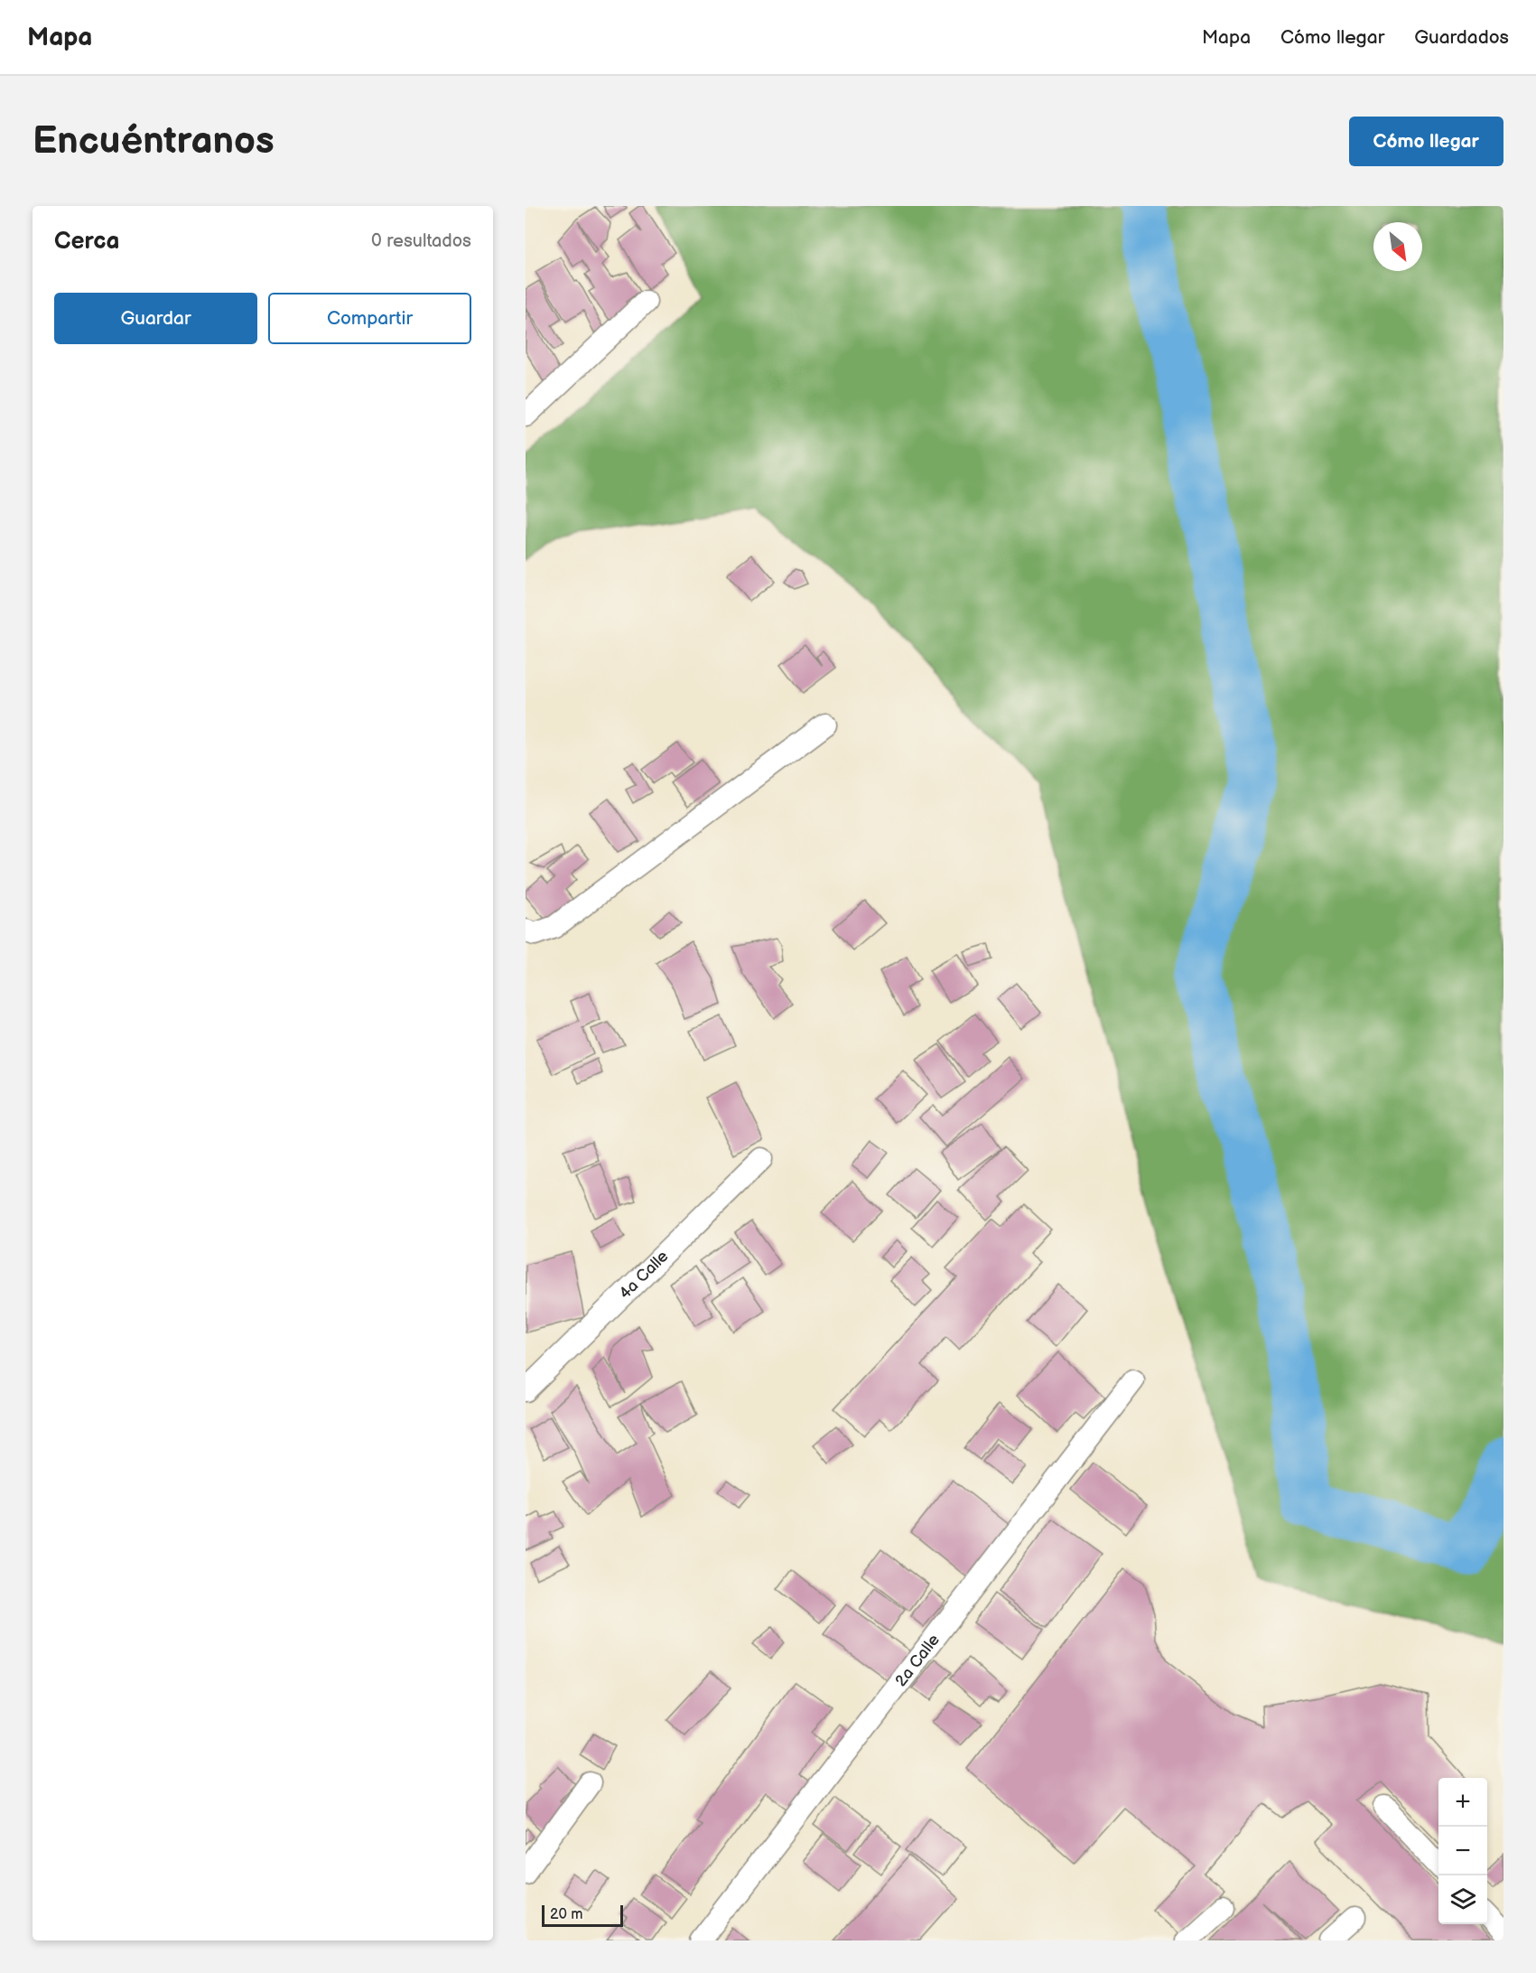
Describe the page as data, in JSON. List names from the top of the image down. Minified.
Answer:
{"streets":{"street":["4a Calle","2a Calle"]},"scale_bar":"20 m","north":"bottom right","page":{"header":"Mapa","nav":["Mapa","Cómo llegar","Guardados"],"buttons":["Cómo llegar",["Guardar","Compartir"]],"title":"Encuéntranos","heading":["Cerca","0 resultados"],"map_buttons":["+","−"],"scale":"20 m"}}
